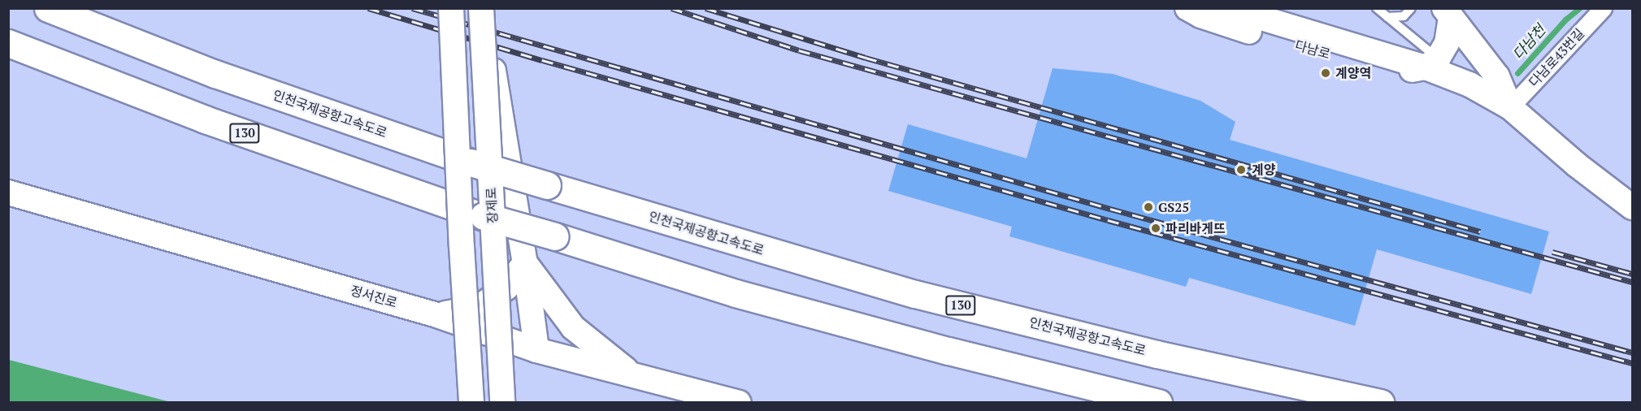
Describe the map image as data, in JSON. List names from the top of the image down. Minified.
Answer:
{"streets":{"highway":["인천국제공항고속도로","130"],"street":["다남로","다남로43번길","장제로","정서진로"]},"crossings":[["다남로","다남로43번길"],["장제로","정서진로"]],"water":["다남천"],"places":["계양역","계양","GS25","파리바게뜨"]}
